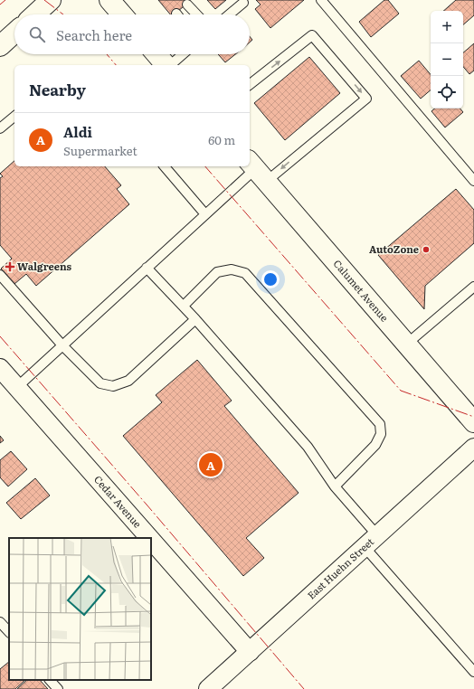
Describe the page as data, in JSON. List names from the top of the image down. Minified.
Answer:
{"streets":{"main road":["Calumet Avenue"],"street":["Cedar Avenue","East Huehn Street"]},"crossings":[["Cedar Avenue","East Huehn Street"]],"places":{"other":["AutoZone"],"health":["Walgreens"]},"page":{"map_buttons":["+","−"],"search":"Search here","heading":"Nearby","list":[{"mark":"A","name":"Aldi","note":"Supermarket","value":"60 m"}],"pins":"A"}}
